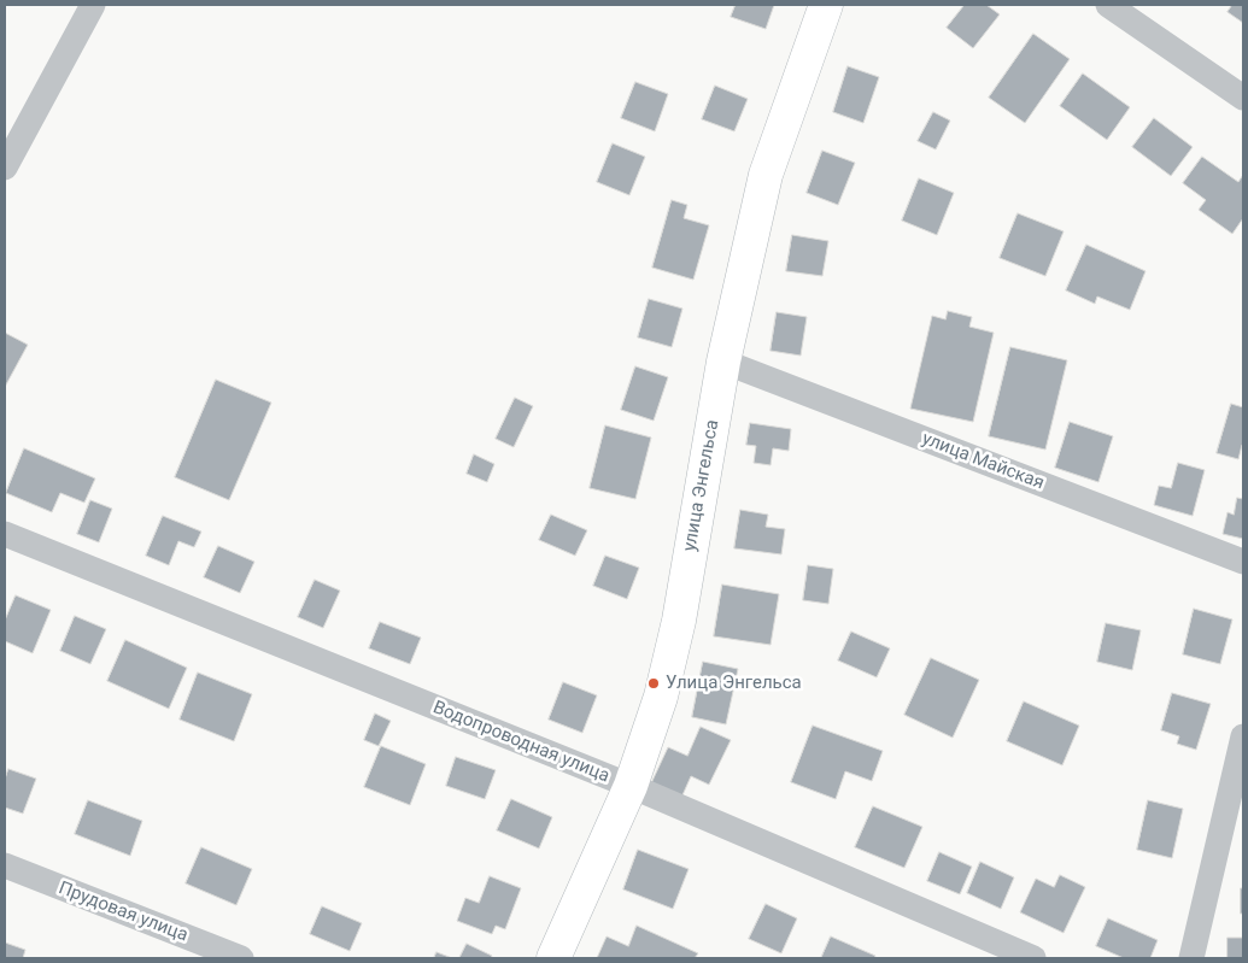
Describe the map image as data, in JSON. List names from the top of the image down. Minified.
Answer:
{"streets":{"street":["улица Майская","улица Энгельса","Водопроводная улица","Прудовая улица"]},"crossings":[["улица Майская","улица Энгельса"],["улица Энгельса","Водопроводная улица"]],"places":["Улица Энгельса"]}
